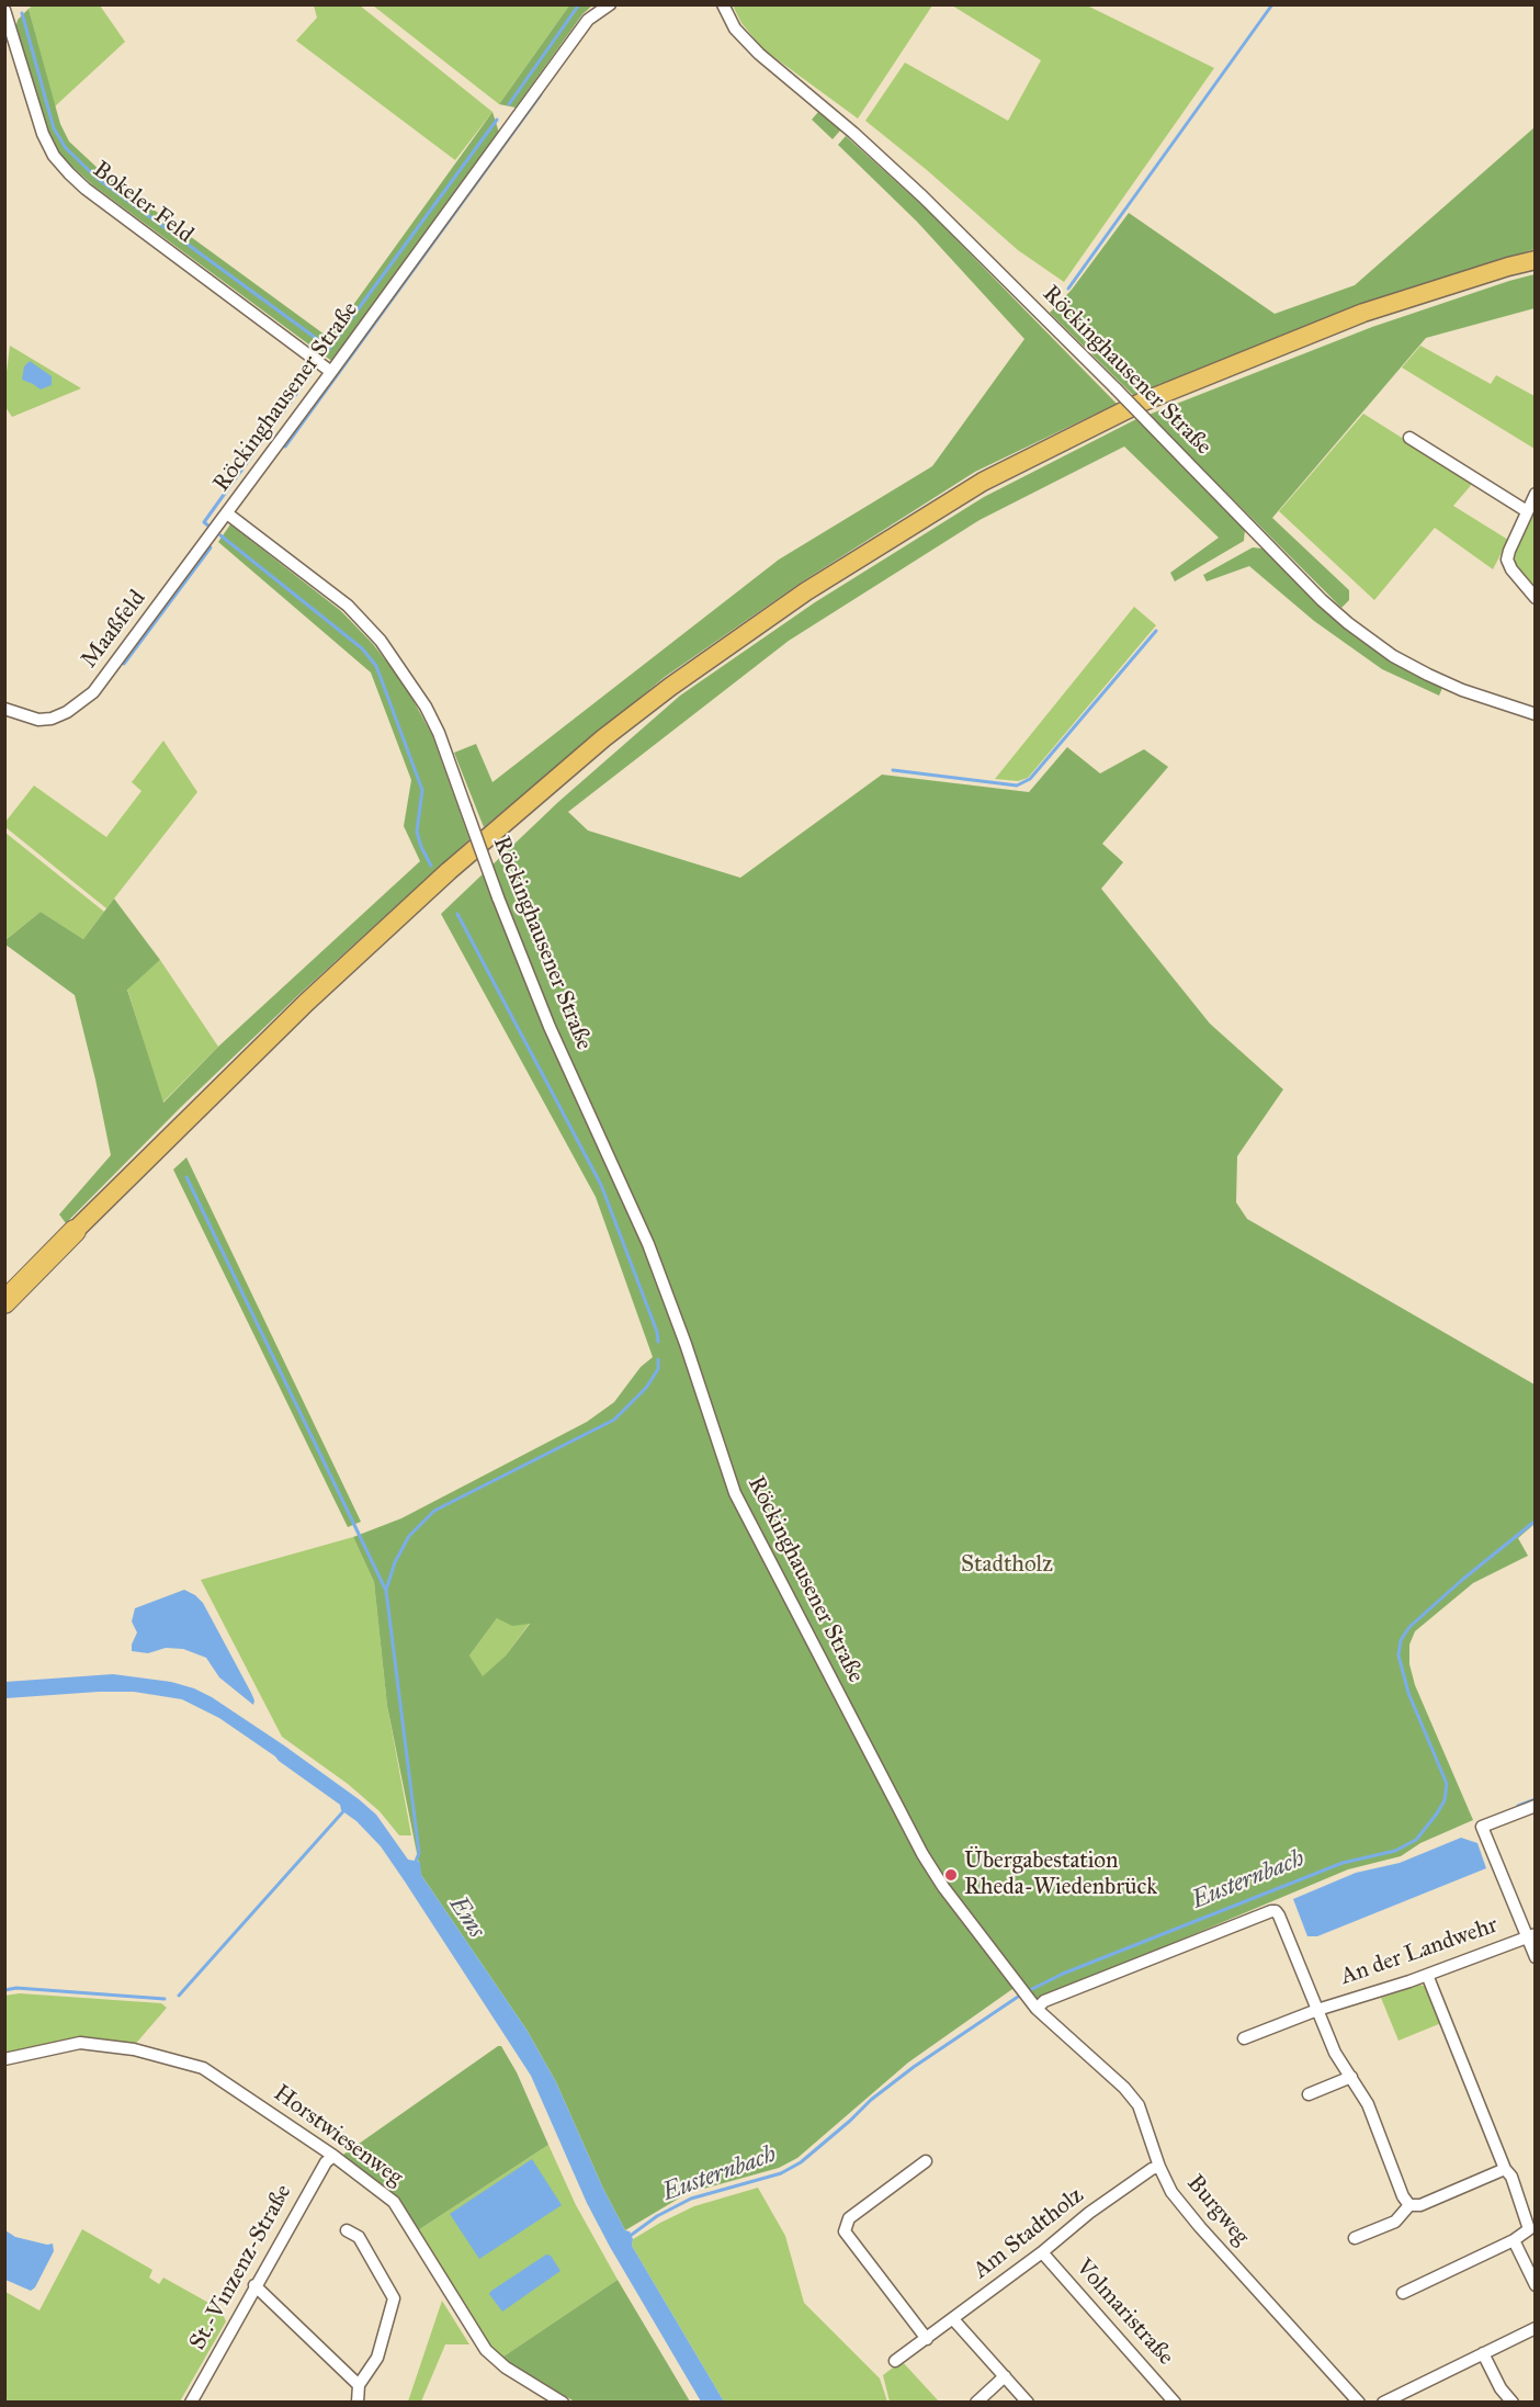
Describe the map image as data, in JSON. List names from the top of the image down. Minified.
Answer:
{"streets":{"street":["Bokeler Feld","Röckinghausener Straße","Maaßfeld","An der Landwehr","Horstwiesenweg","Burgweg","Am Stadtholz","St.-Vinzenz-Straße","Volmaristraße"]},"crossings":[["Bokeler Feld","Röckinghausener Straße"],["Röckinghausener Straße","Maaßfeld"],["Röckinghausener Straße","An der Landwehr"],["Röckinghausener Straße","Burgweg"],["An der Landwehr","Burgweg"],["Horstwiesenweg","St.-Vinzenz-Straße"],["Burgweg","Am Stadtholz"],["Am Stadtholz","Volmaristraße"]],"water":["Eusternbach","Ems"],"parks":["Stadtholz"],"places":["Übergabestation Rheda-Wiedenbrück"]}
